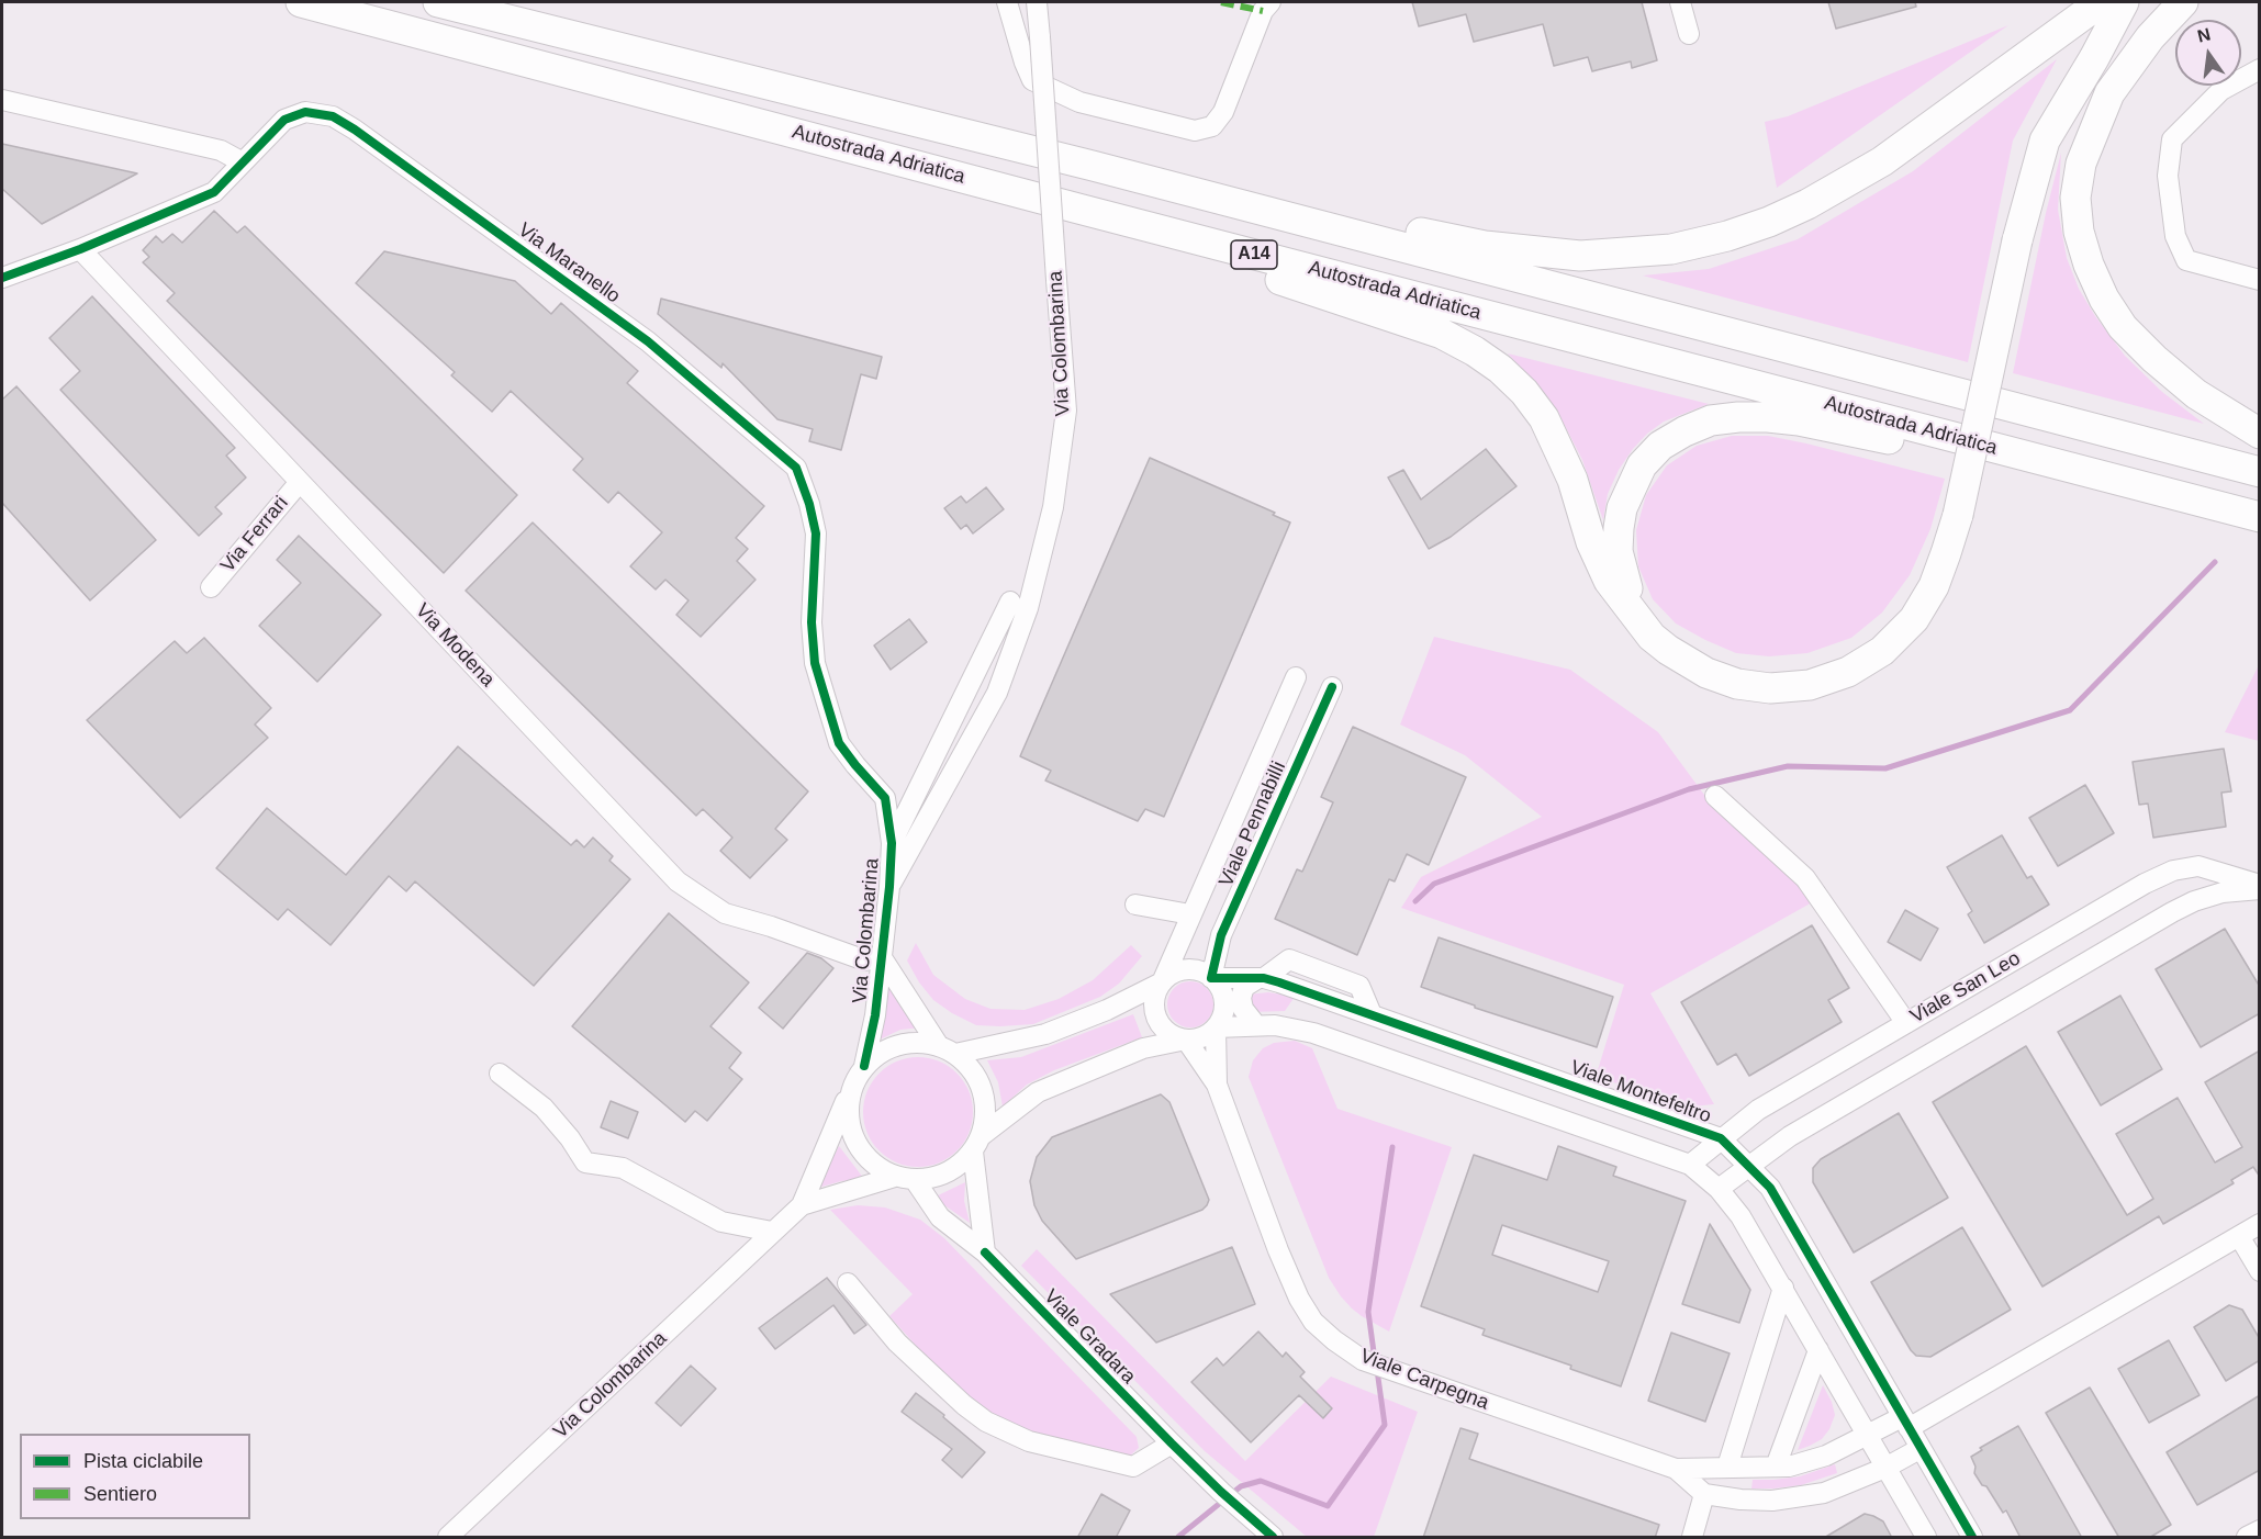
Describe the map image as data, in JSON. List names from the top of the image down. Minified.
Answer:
{"streets":{"highway":["Autostrada Adriatica","A14"],"street":["Via Maranello","Via Colombarina","Via Ferrari","Via Modena","Viale Pennabilli","Viale San Leo","Viale Montefeltro","Viale Gradara","Viale Carpegna"]},"crossings":[["Via Maranello","Via Colombarina"],["Via Maranello","Via Modena"],["Via Colombarina","Via Modena"],["Via Colombarina","Viale Gradara"],["Via Ferrari","Via Modena"],["Viale Pennabilli","Viale Montefeltro"],["Viale Pennabilli","Viale Carpegna"],["Viale San Leo","Viale Montefeltro"],["Viale Montefeltro","Viale Carpegna"]],"legend":["Pista ciclabile","Sentiero"],"north":"top"}
